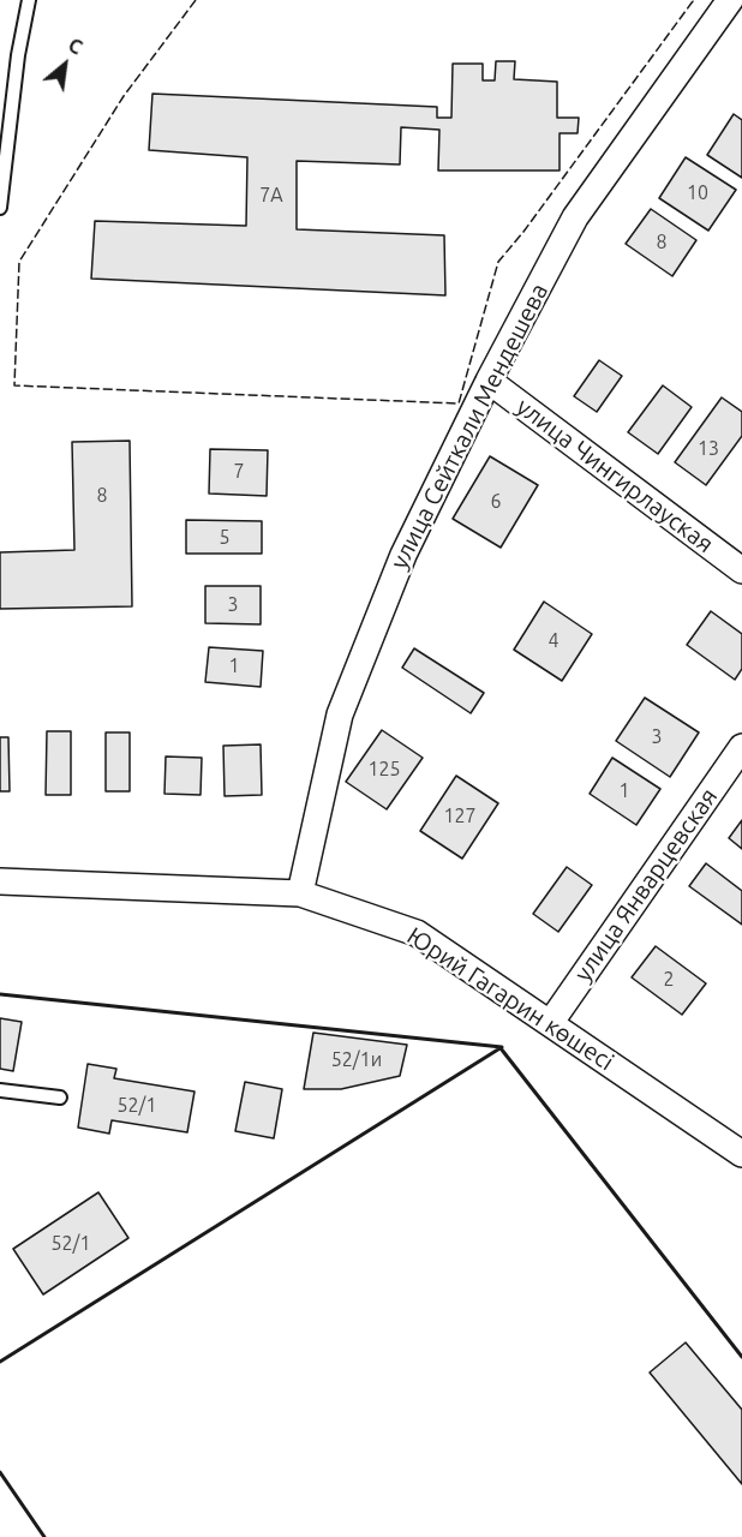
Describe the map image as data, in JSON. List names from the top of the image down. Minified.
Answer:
{"streets":{"street":["улица Сейткали Мендешева","улица Чингирлауская","улица Январцевская","Юрий Гагарин көшесі"]},"crossings":[["улица Сейткали Мендешева","улица Чингирлауская"],["улица Сейткали Мендешева","Юрий Гагарин көшесі"],["улица Январцевская","Юрий Гагарин көшесі"]],"house_numbers":["10","7А","8","13","7","8","6","5","3","4","1","3","125","1","127","2","52/1и","52/1","52/1"],"north":"top right"}
